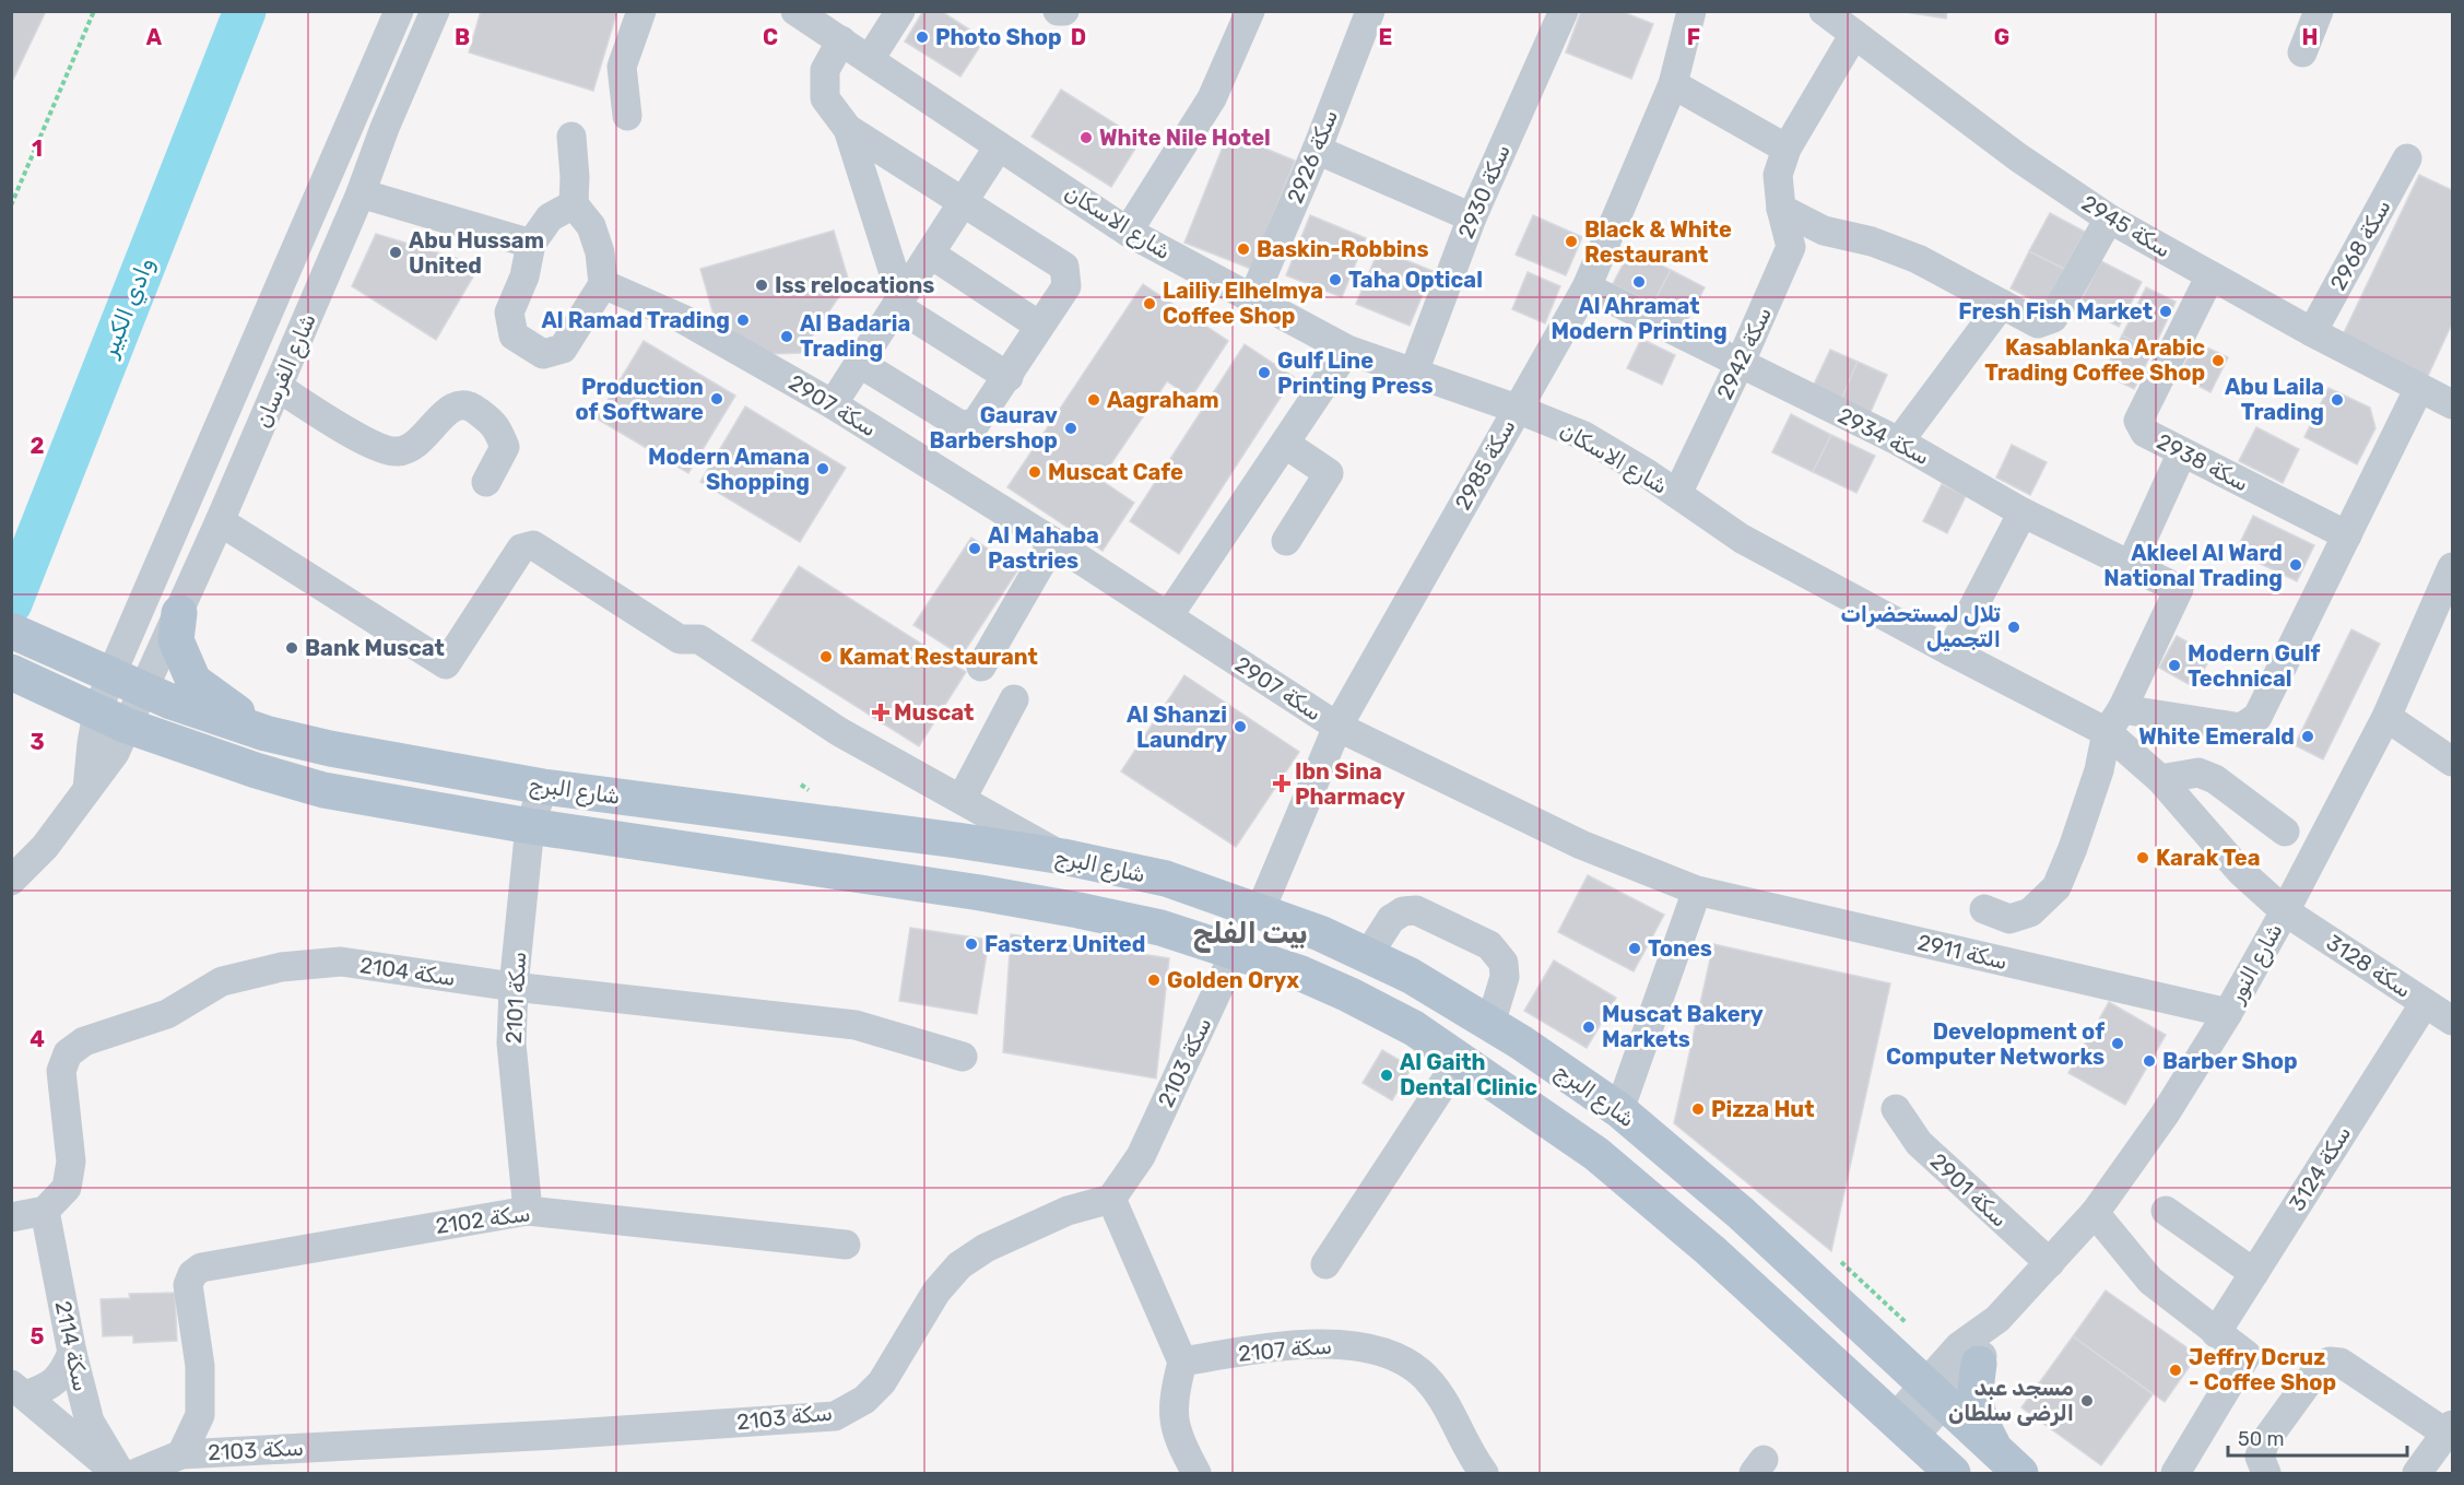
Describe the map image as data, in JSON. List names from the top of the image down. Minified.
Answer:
{"streets":{"main road":["شارع البرج"],"street":["سكة 2926","سكة 2930","شارع الاسكان","سكة 2945","سكة 2968","سكة 2942","شارع الفرسان","سكة 2907","سكة 2934","سكة 2938","سكة 2985","سكة 2911","شارع النور","سكة 3128","سكة 2104","سكة 2101","سكة 2103","سكة 3124","سكة 2901","سكة 2102","سكة 2114","سكة 2107"]},"crossings":[["سكة 2926","شارع الاسكان"],["سكة 2930","شارع الاسكان"],["شارع الاسكان","سكة 2942"],["شارع الاسكان","سكة 2934"],["شارع الاسكان","سكة 2985"],["شارع الاسكان","شارع النور"],["شارع الاسكان","سكة 3128"],["سكة 2945","سكة 2968"],["سكة 2945","سكة 2942"],["سكة 2945","سكة 2938"],["سكة 2942","سكة 2934"],["شارع الفرسان","شارع البرج"],["سكة 2907","سكة 2985"],["سكة 2907","سكة 2911"],["سكة 2934","سكة 2985"],["سكة 2985","شارع البرج"],["سكة 2985","سكة 2911"],["شارع البرج","شارع النور"],["شارع البرج","سكة 2101"],["شارع البرج","سكة 2103"],["سكة 2911","شارع النور"],["شارع النور","سكة 3128"],["شارع النور","سكة 2901"],["سكة 3128","سكة 3124"],["سكة 2104","سكة 2101"],["سكة 2104","سكة 2114"],["سكة 2101","سكة 2102"],["سكة 2103","سكة 2102"]],"districts":["بيت الفلج"],"water":["وادي الكبير"],"places":{"other":["Photo Shop","White Nile Hotel","Black & White Restaurant","Baskin-Robbins","Abu Hussam United","Taha Optical","Al Ahramat Modern Printing","Iss relocations","Lailiy Elhelmya Coffee Shop","Fresh Fish Market","Al Ramad Trading","Al Badaria Trading","Kasablanka Arabic Trading Coffee Shop","Gulf Line Printing Press","Production of Software","Aagraham","Abu Laila Trading","Gaurav Barbershop","Modern Amana Shopping","Muscat Cafe","Al Mahaba Pastries","Akleel Al Ward National Trading","تلال لمستحضرات التجميل","Bank Muscat","Kamat Restaurant","Modern Gulf Technical","Al Shanzi Laundry","White Emerald","Karak Tea","Fasterz United","Tones","Golden Oryx","Muscat Bakery Markets","Development of Computer Networks","Barber Shop","Al Gaith Dental Clinic","Pizza Hut","Jeffry Dcruz - Coffee Shop","مسجد عبد الرضى سلطان"],"health":["Muscat","Ibn Sina Pharmacy"]},"scale_bar":"50 m","grid":{"columns":["A","B","C","D","E","F","G","H"],"rows":["1","2","3","4","5"]}}
